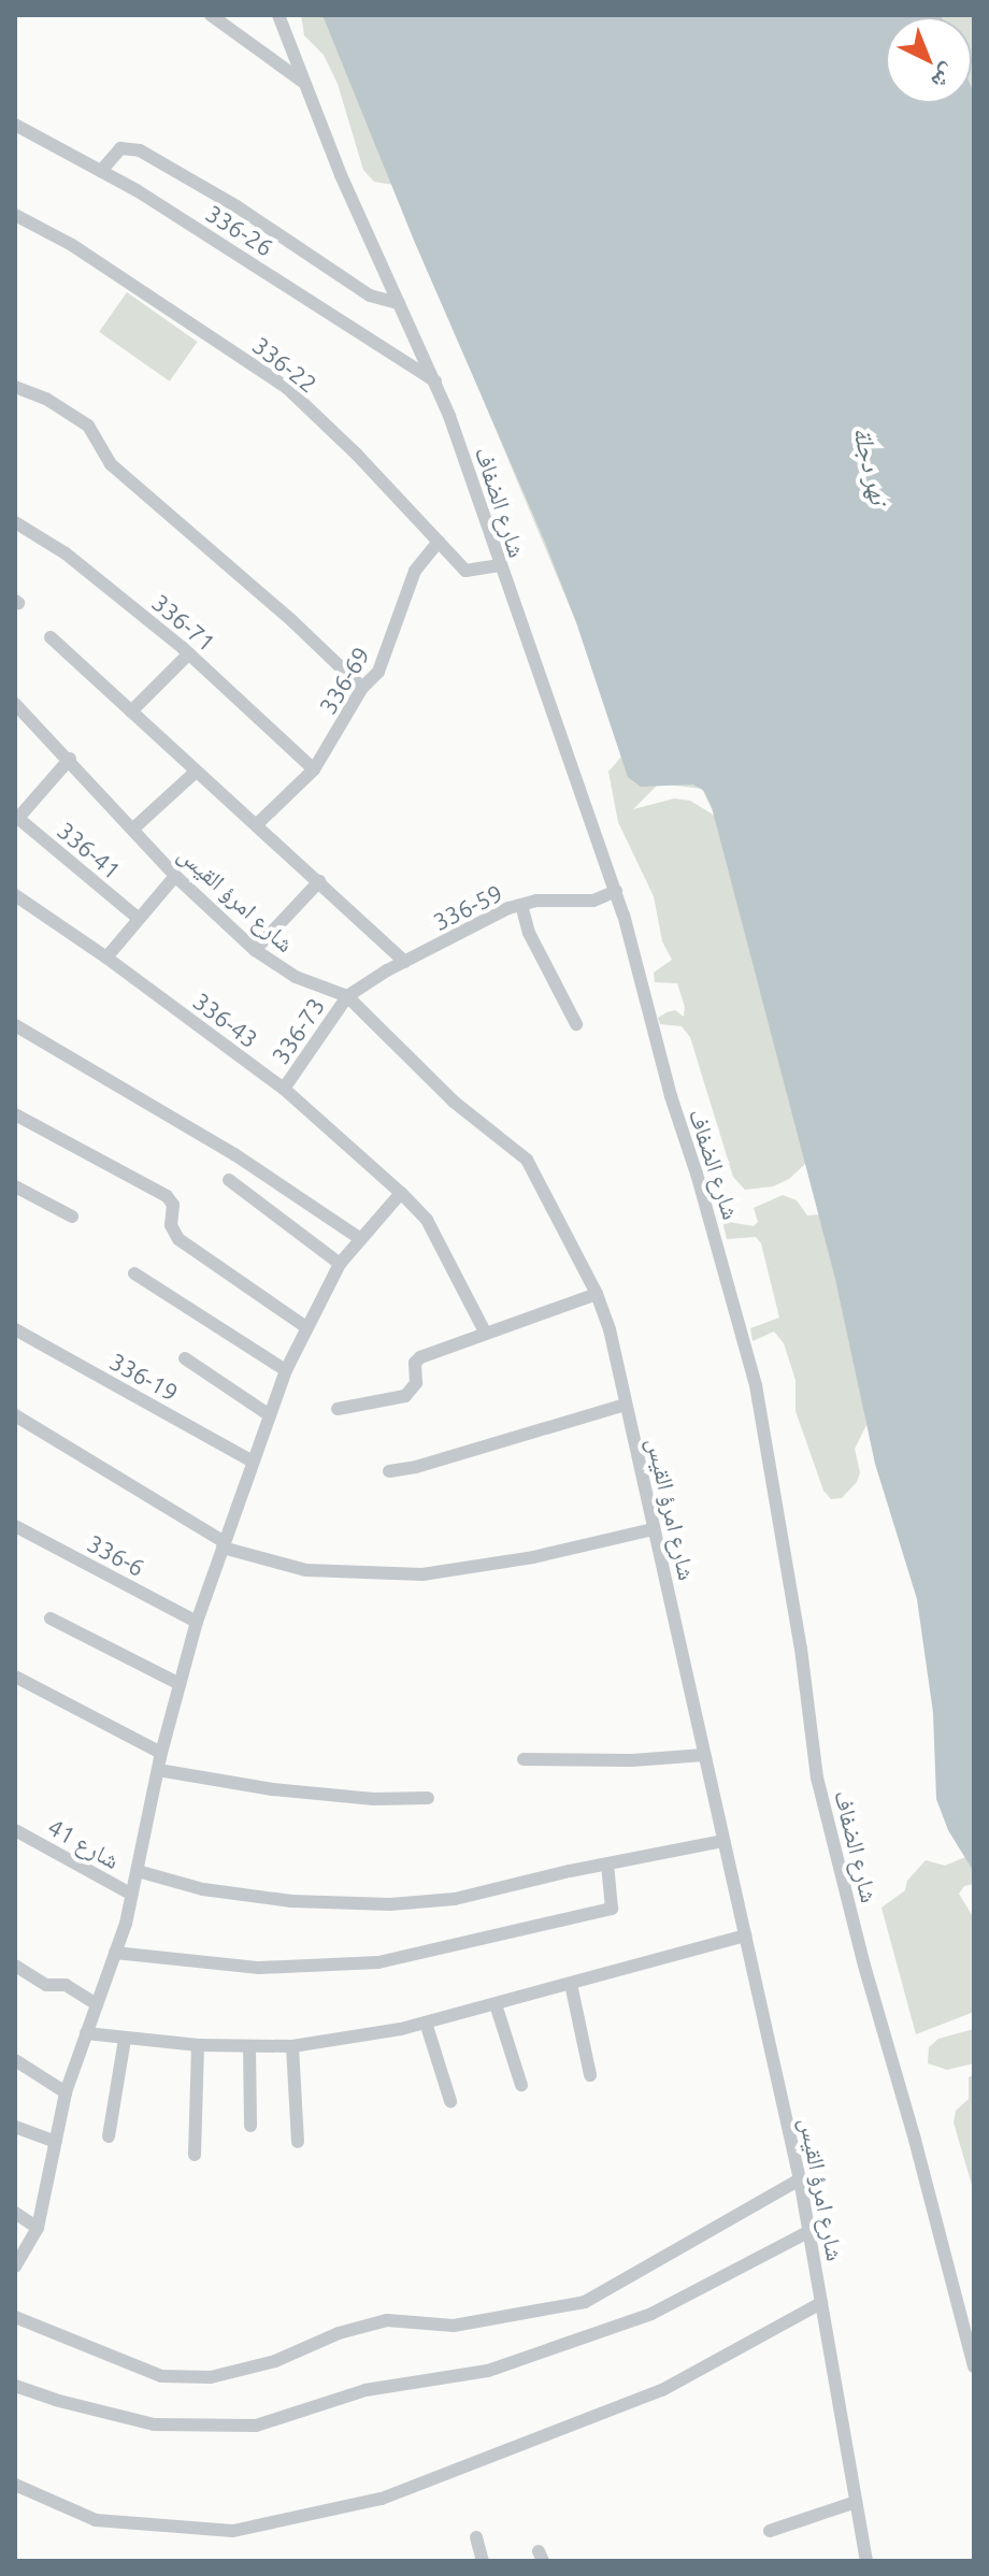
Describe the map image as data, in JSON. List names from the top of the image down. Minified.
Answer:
{"streets":{"street":["336-26","336-22","شارع الضفاف","336-71","336-69","336-41","شارع امرؤ القيس","336-59","336-43","336-73","336-19","336-6","شارع 41"]},"crossings":[["336-26","شارع الضفاف"],["336-22","شارع الضفاف"],["336-22","336-69"],["شارع الضفاف","336-59"],["336-71","336-69"],["شارع امرؤ القيس","336-59"],["شارع امرؤ القيس","336-73"],["336-59","336-73"],["336-43","336-73"]],"water":["نهر دجلة"],"north":"bottom right"}
